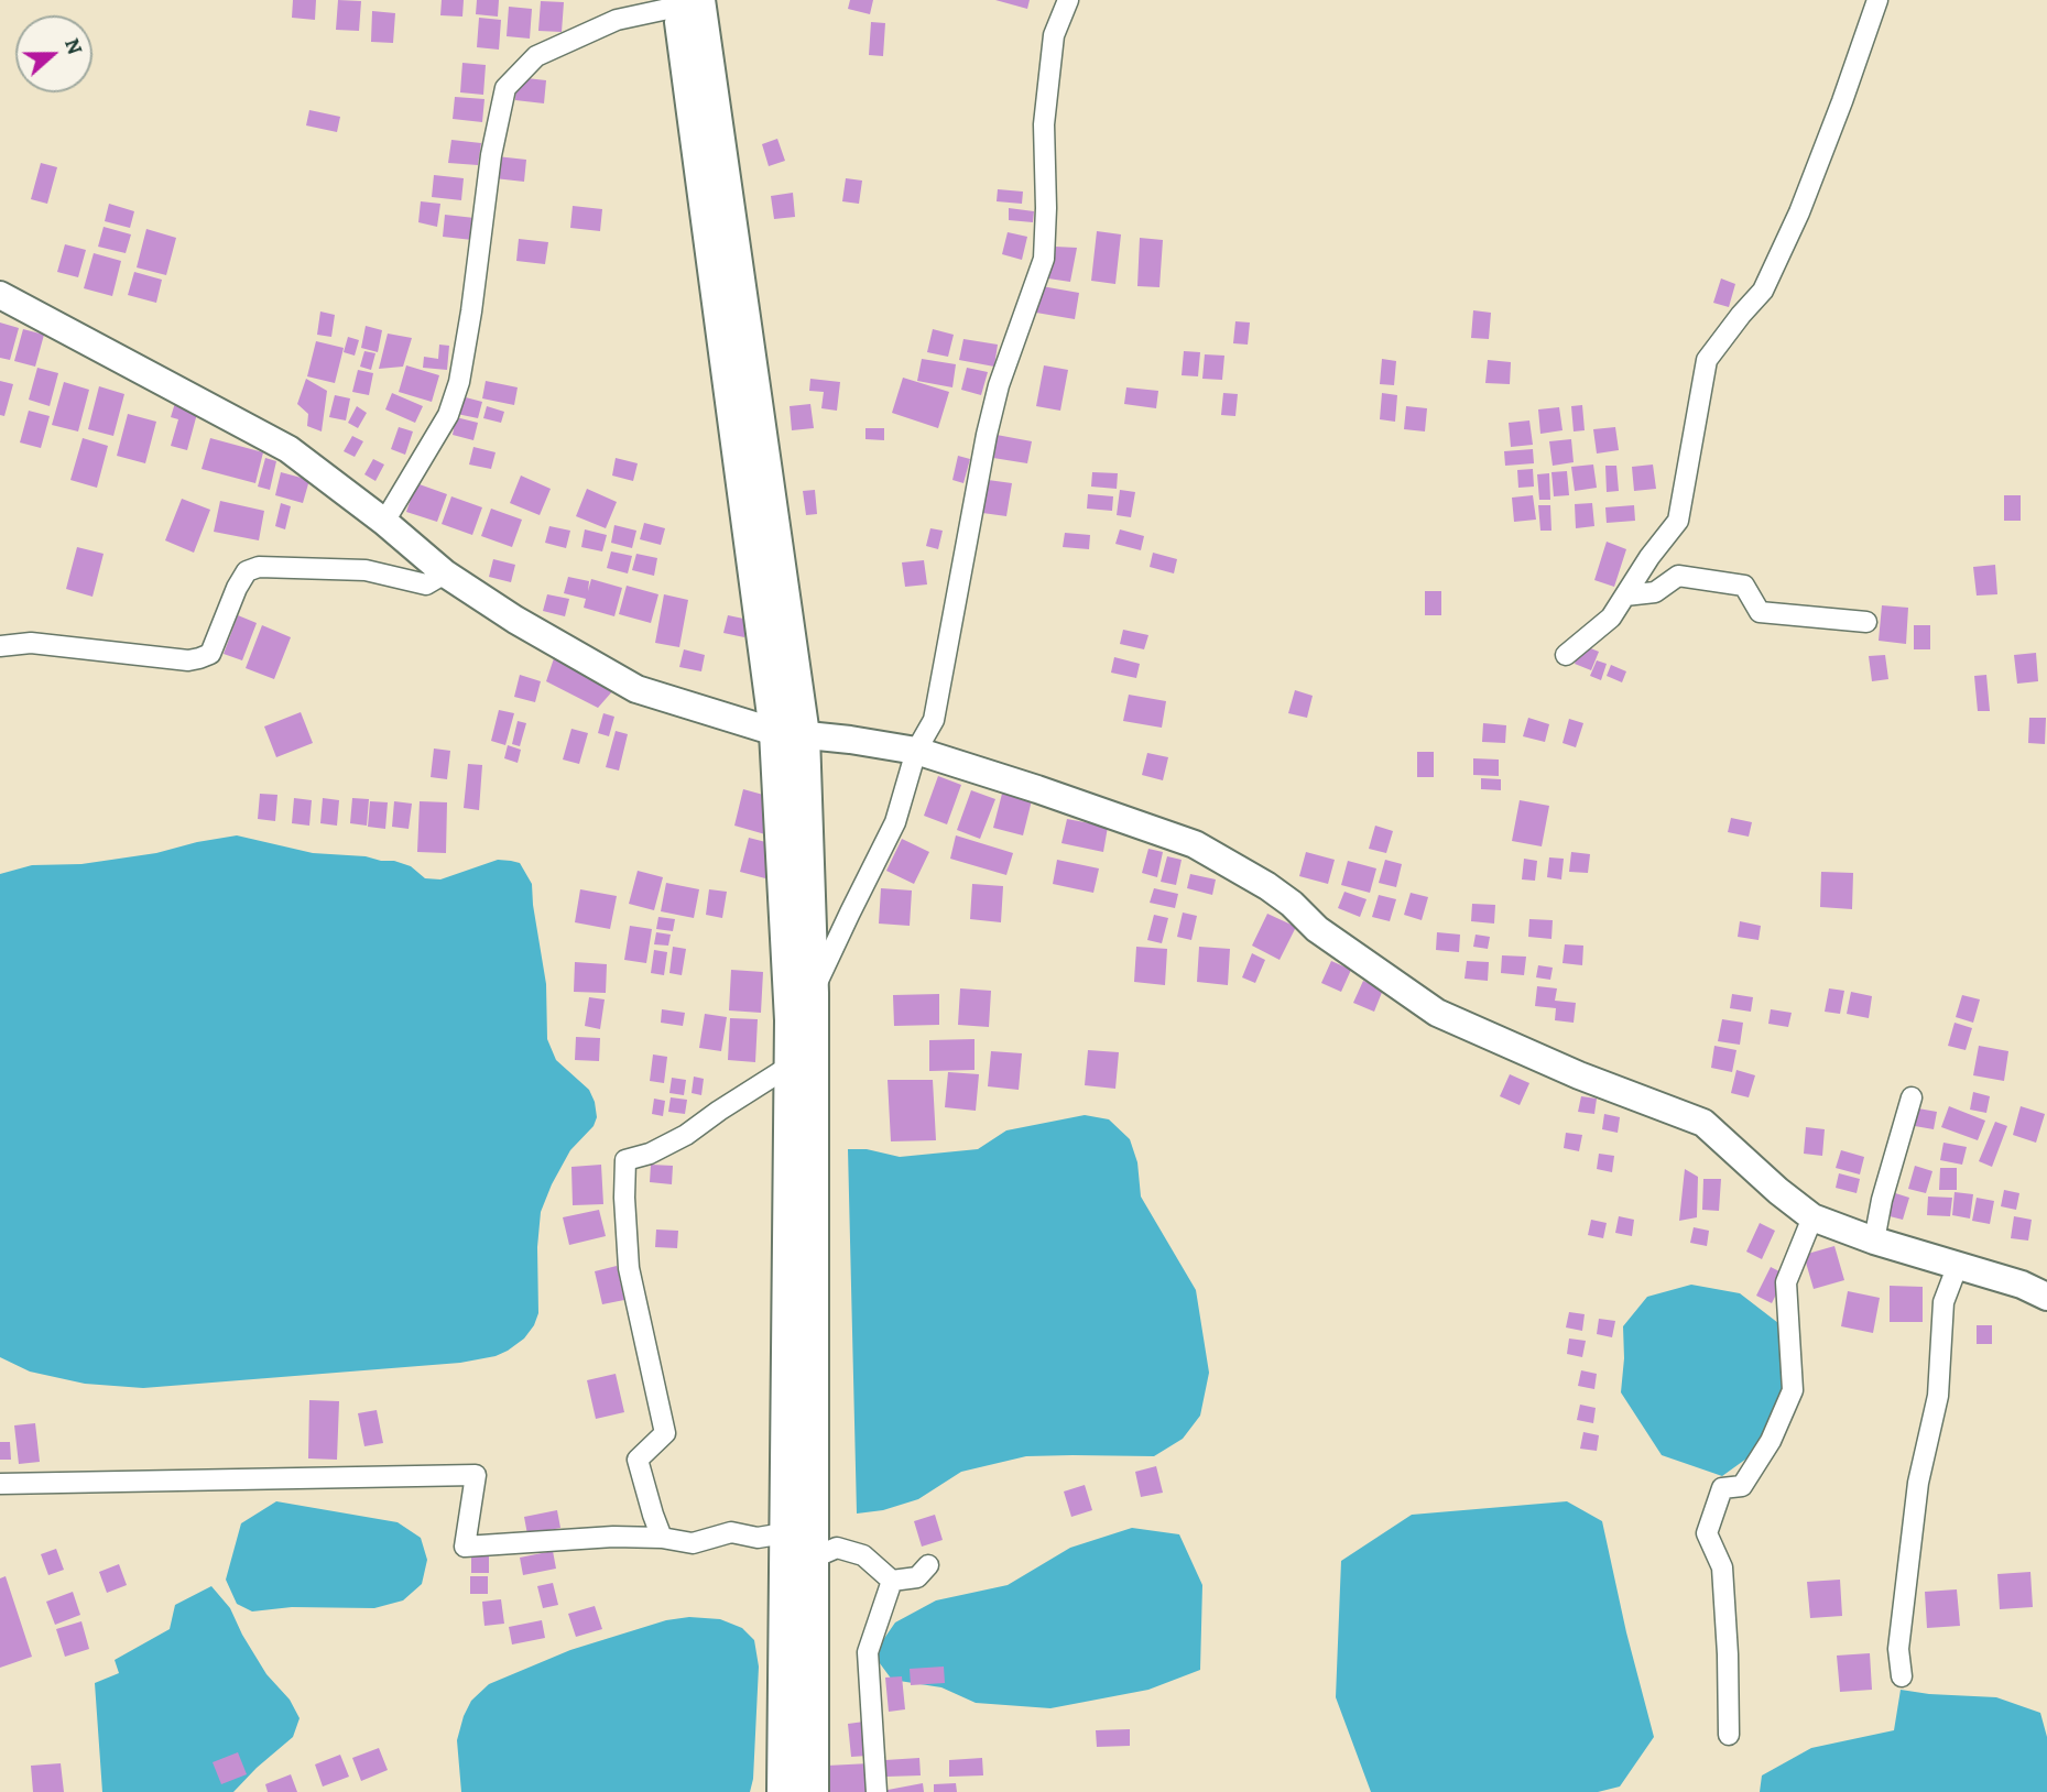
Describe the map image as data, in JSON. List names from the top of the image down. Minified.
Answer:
{"north":"right"}
